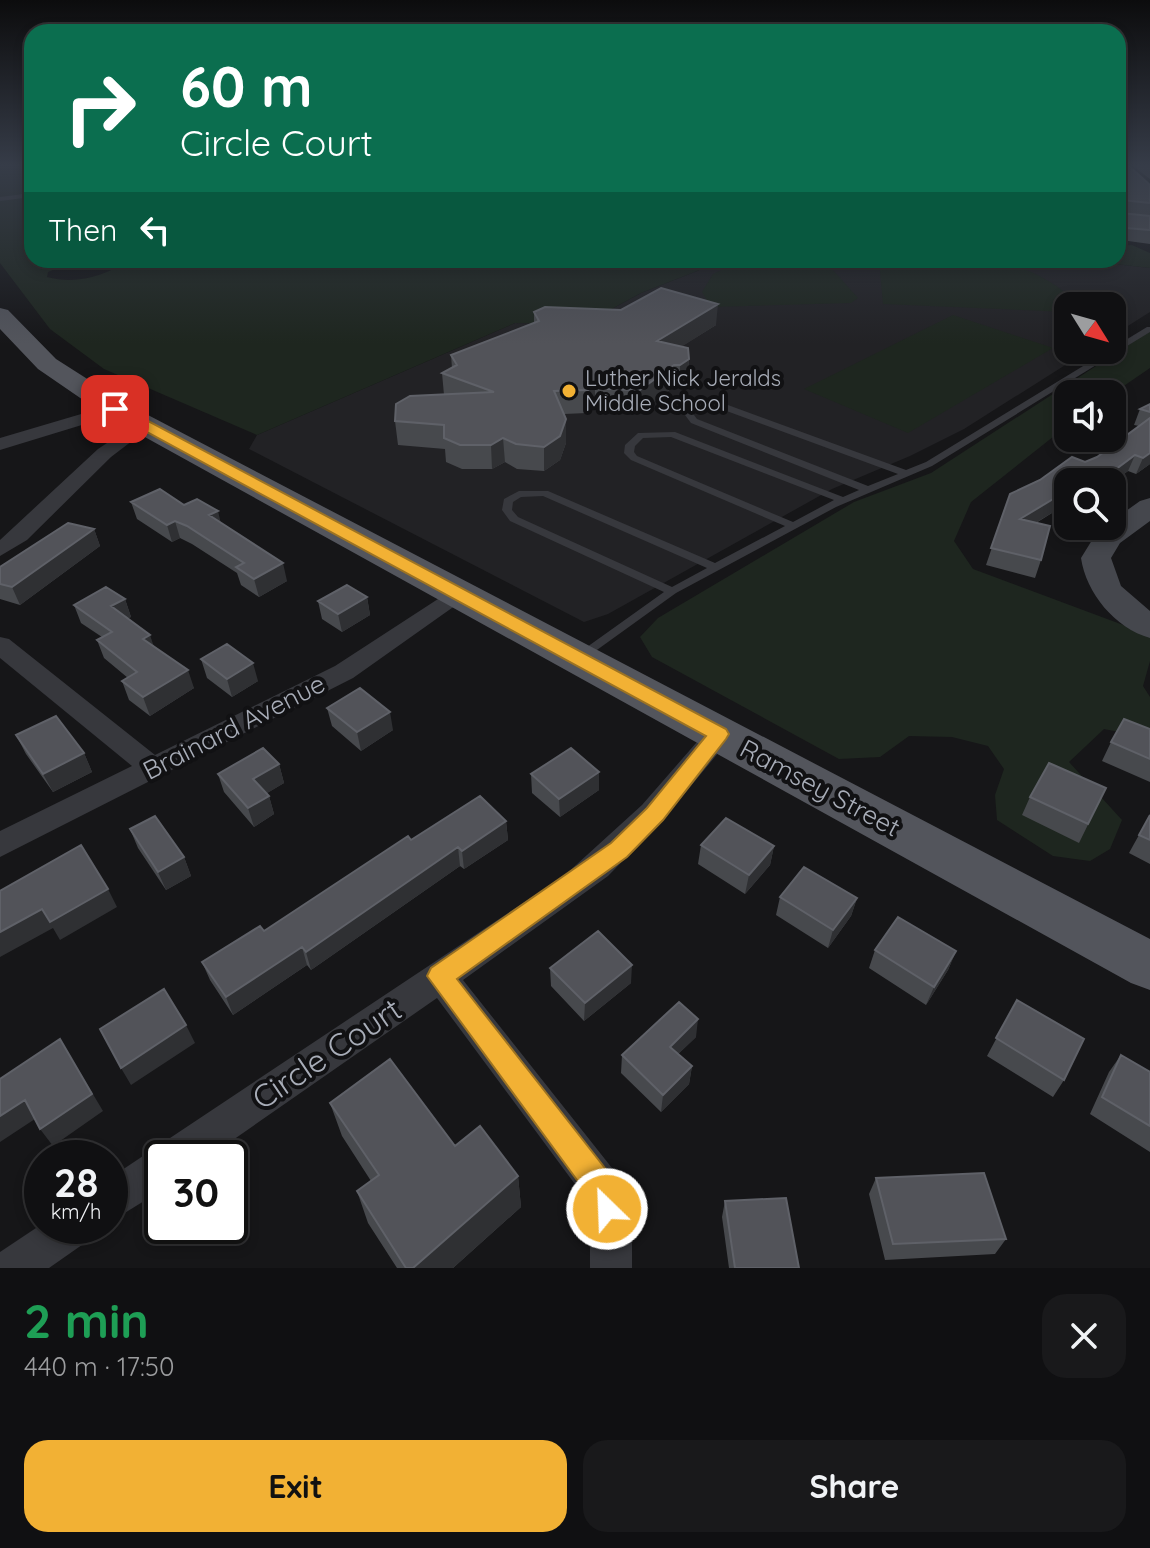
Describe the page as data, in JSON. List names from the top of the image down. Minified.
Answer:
{"streets":{"main road":["Ramsey Street"],"street":["Brainard Avenue","Circle Court"]},"crossings":[["Brainard Avenue","Ramsey Street"],["Ramsey Street","Circle Court"]],"places":["Luther Nick Jeralds Middle School"],"north":"bottom right","page":{"turn":["60 m","Circle Court"],"then":"Then","speed":"28 km/h","limit":"30","heading":["2 min","440 m · 17:50"],"buttons":["Exit","Share"]}}
